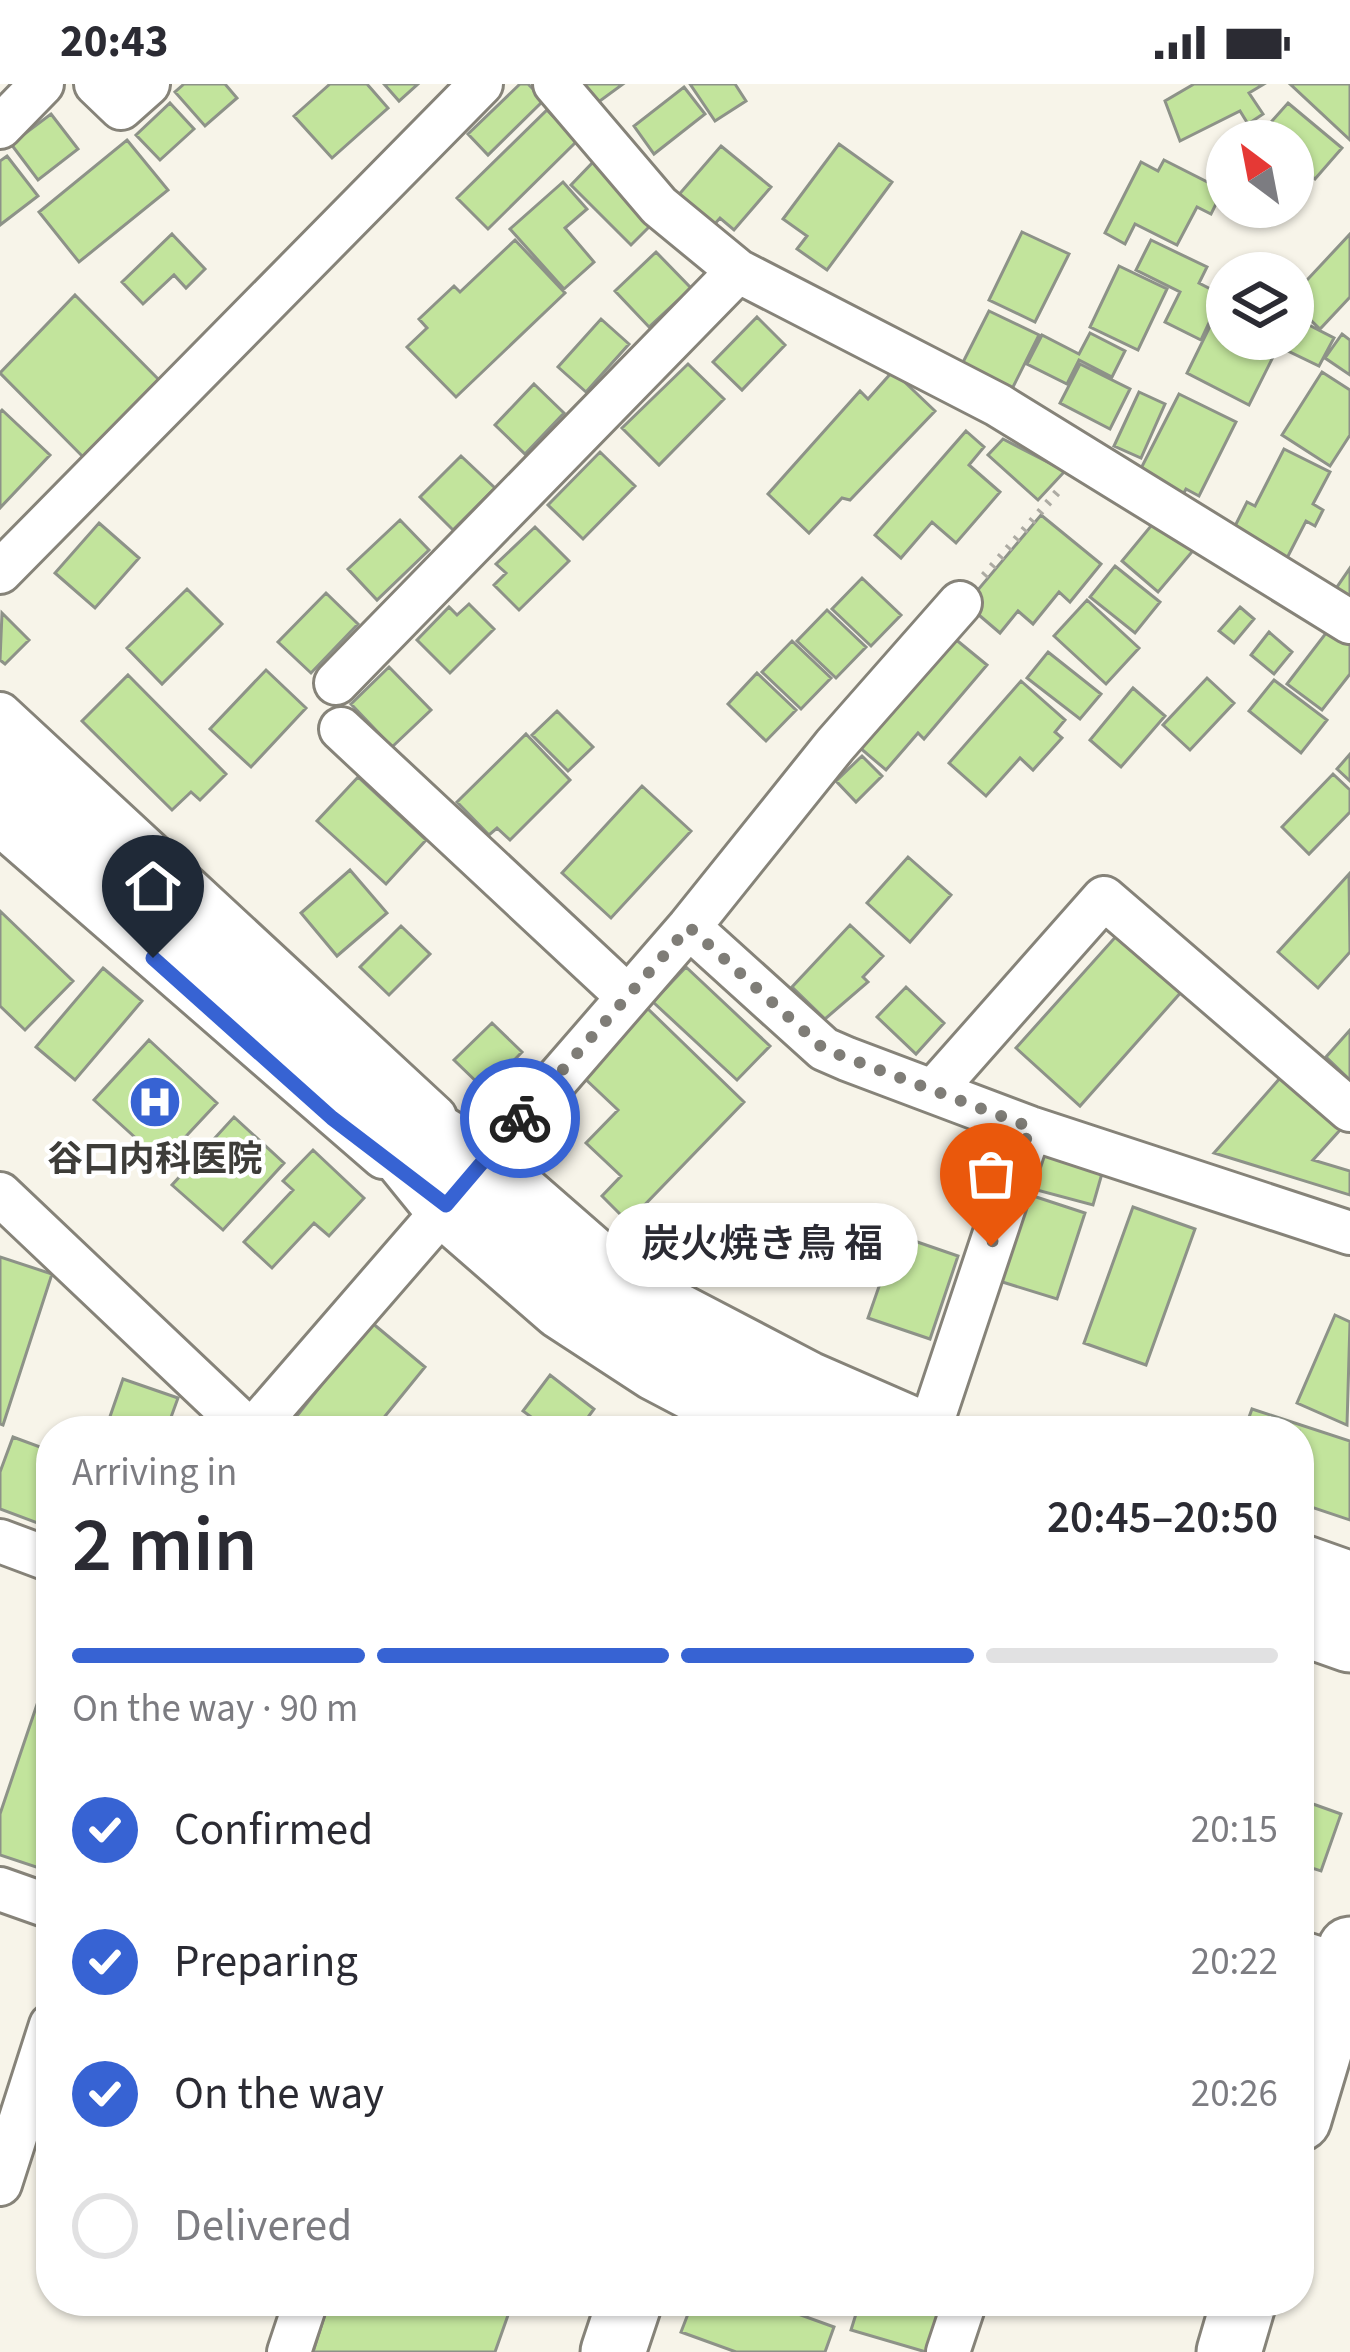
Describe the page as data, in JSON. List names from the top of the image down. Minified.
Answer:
{"places":{"hospital":["谷口内科医院"],"other":["炭火焼き鳥 福"]},"north":"top left","page":{"status":"20:43","bubble":"炭火焼き鳥 福","heading":["2 min","Arriving in","20:45–20:50"],"bar":"On the way · 90 m","list":[["Confirmed","20:15"],["Preparing","20:22"],["On the way","20:26"],"Delivered"]}}
